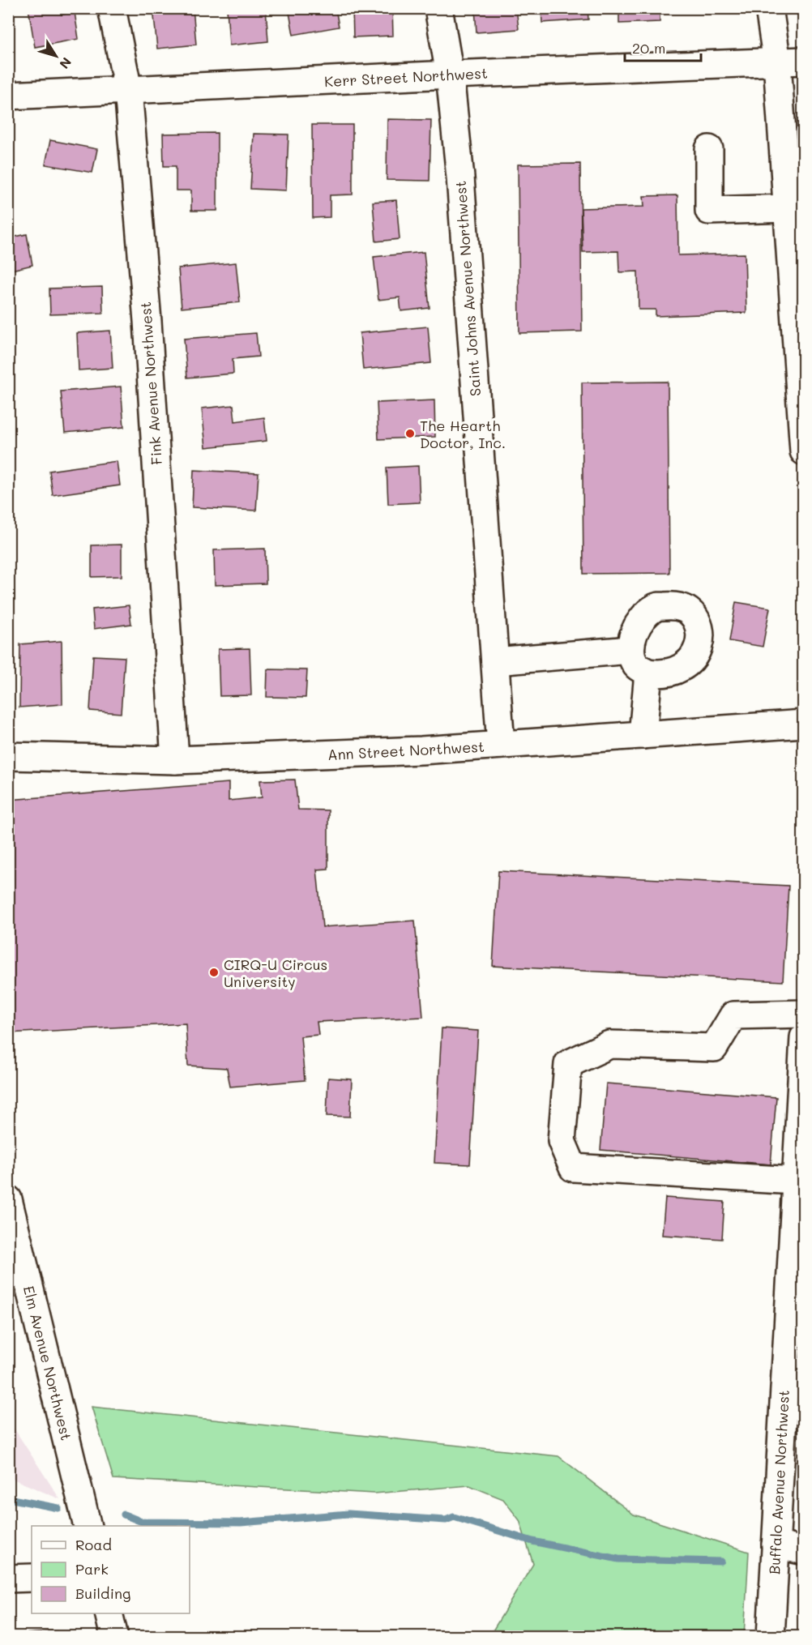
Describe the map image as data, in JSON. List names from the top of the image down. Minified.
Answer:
{"streets":{"street":["Kerr Street Northwest","Saint Johns Avenue Northwest","Fink Avenue Northwest","Ann Street Northwest","Elm Avenue Northwest","Buffalo Avenue Northwest"]},"crossings":[["Kerr Street Northwest","Saint Johns Avenue Northwest"],["Kerr Street Northwest","Fink Avenue Northwest"],["Saint Johns Avenue Northwest","Ann Street Northwest"],["Fink Avenue Northwest","Ann Street Northwest"]],"places":["The Hearth Doctor, Inc.","CIRQ-U Circus University"],"legend":["Road","Park","Building"],"scale_bar":"20 m","north":"bottom right"}
